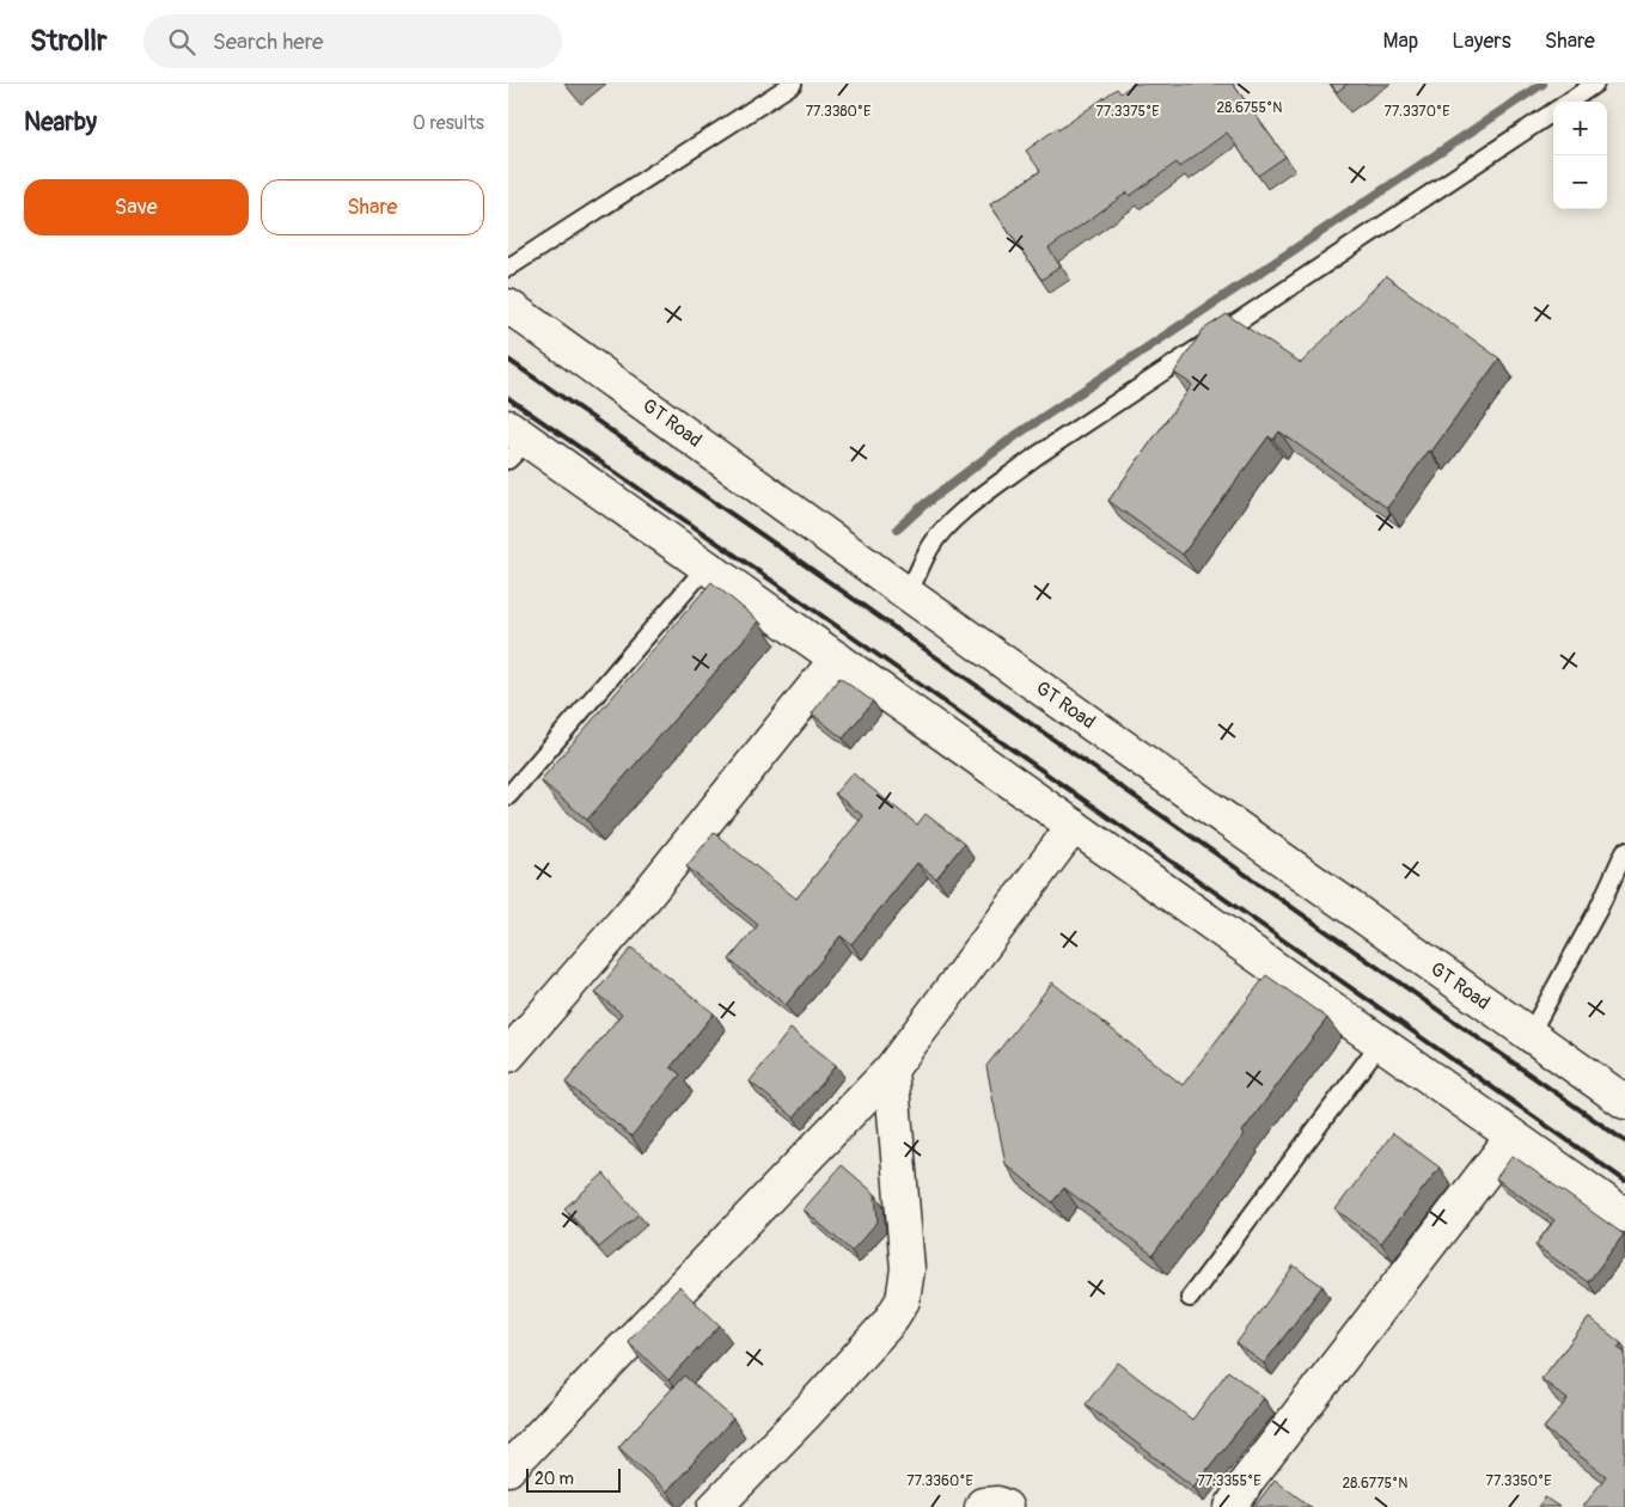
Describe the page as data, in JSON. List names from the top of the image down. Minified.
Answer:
{"streets":{"main road":["GT Road"]},"scale_bar":"20 m","page":{"header":"Strollr","search":"Search here","nav":["Map","Layers","Share"],"heading":["Nearby","0 results"],"map_buttons":["+","−"],"buttons":["Save","Share"],"scale":"20 m"},"coordinates":["28.6755°N","77.3380°E","77.3375°E","77.3370°E","77.3360°E","77.3355°E","77.3350°E","28.6775°N"]}
